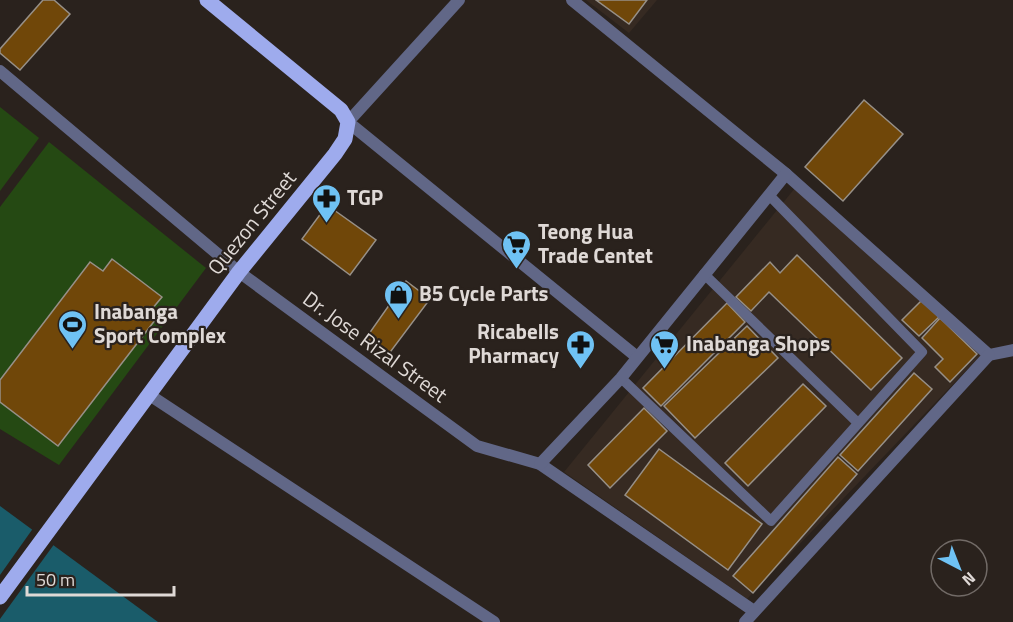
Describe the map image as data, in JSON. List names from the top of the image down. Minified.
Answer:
{"streets":{"main road":["Quezon Street"],"street":["Dr. Jose Rizal Street"]},"crossings":[["Quezon Street","Dr. Jose Rizal Street"]],"places":{"pharmacy":["TGP","Ricabells Pharmacy"],"supermarket":["Teong Hua Trade Centet","Inabanga Shops"],"shop":["B5 Cycle Parts"],"sports":["Inabanga Sport Complex"]},"scale_bar":"50 m","north":"bottom right"}
